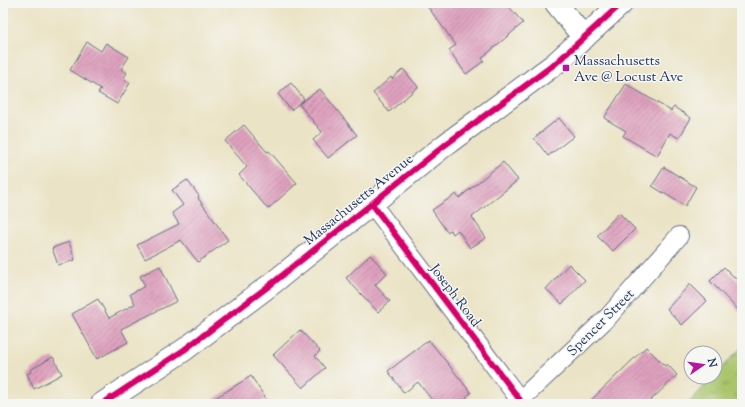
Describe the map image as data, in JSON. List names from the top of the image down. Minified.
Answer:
{"streets":{"main road":["Massachusetts Avenue"],"street":["Joseph Road","Spencer Street"]},"crossings":[["Massachusetts Avenue","Joseph Road"],["Joseph Road","Spencer Street"]],"places":{"transit":["Massachusetts Ave @ Locust Ave"]},"north":"right"}
